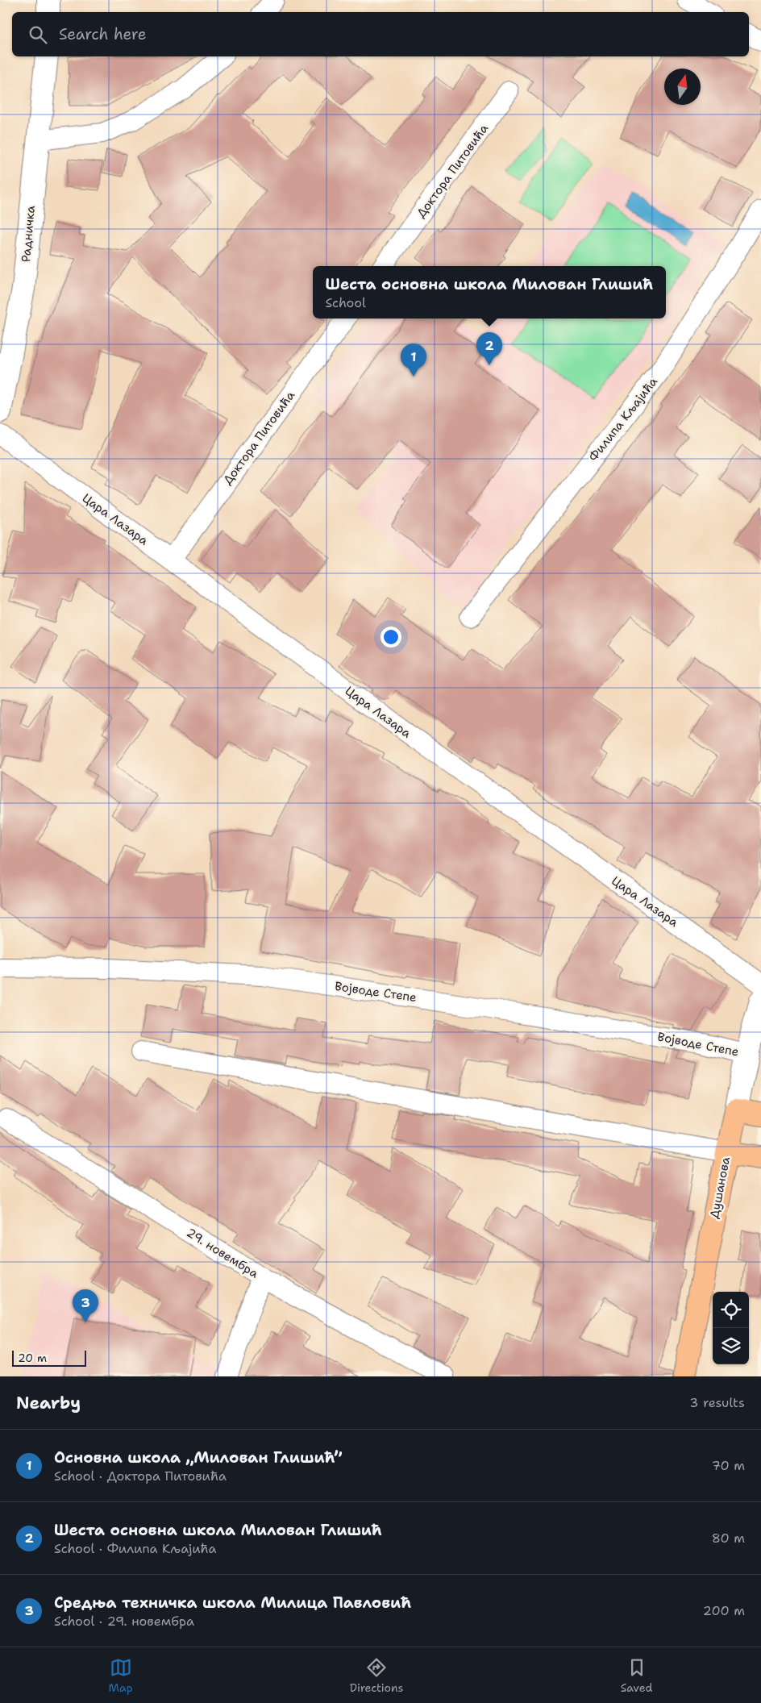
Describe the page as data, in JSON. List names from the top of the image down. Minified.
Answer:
{"streets":{"main road":["Душанова"],"street":["Доктора Питовића","Радничка","Филипа Кљајића","Цара Лазара","Војводе Степе","29. новембра"]},"crossings":[["Доктора Питовића","Цара Лазара"],["Војводе Степе","Душанова"]],"scale_bar":"20 m","north":"top","page":{"search":"Search here","popup":["Шеста основна школа Милован Глишић","School"],"pins":["2","1","3"],"scale":"20 m","heading":["Nearby","3 results"],"list":[{"mark":"1","name":"Основна школа „Милован Глишић”","note":"School · Доктора Питовића","value":"70 m"},{"mark":"2","name":"Шеста основна школа Милован Глишић","note":"School · Филипа Кљајића","value":"80 m"},{"mark":"3","name":"Средња техничка школа Милица Павловић","note":"School · 29. новембра","value":"200 m"}],"nav":["Map","Directions","Saved"]}}
